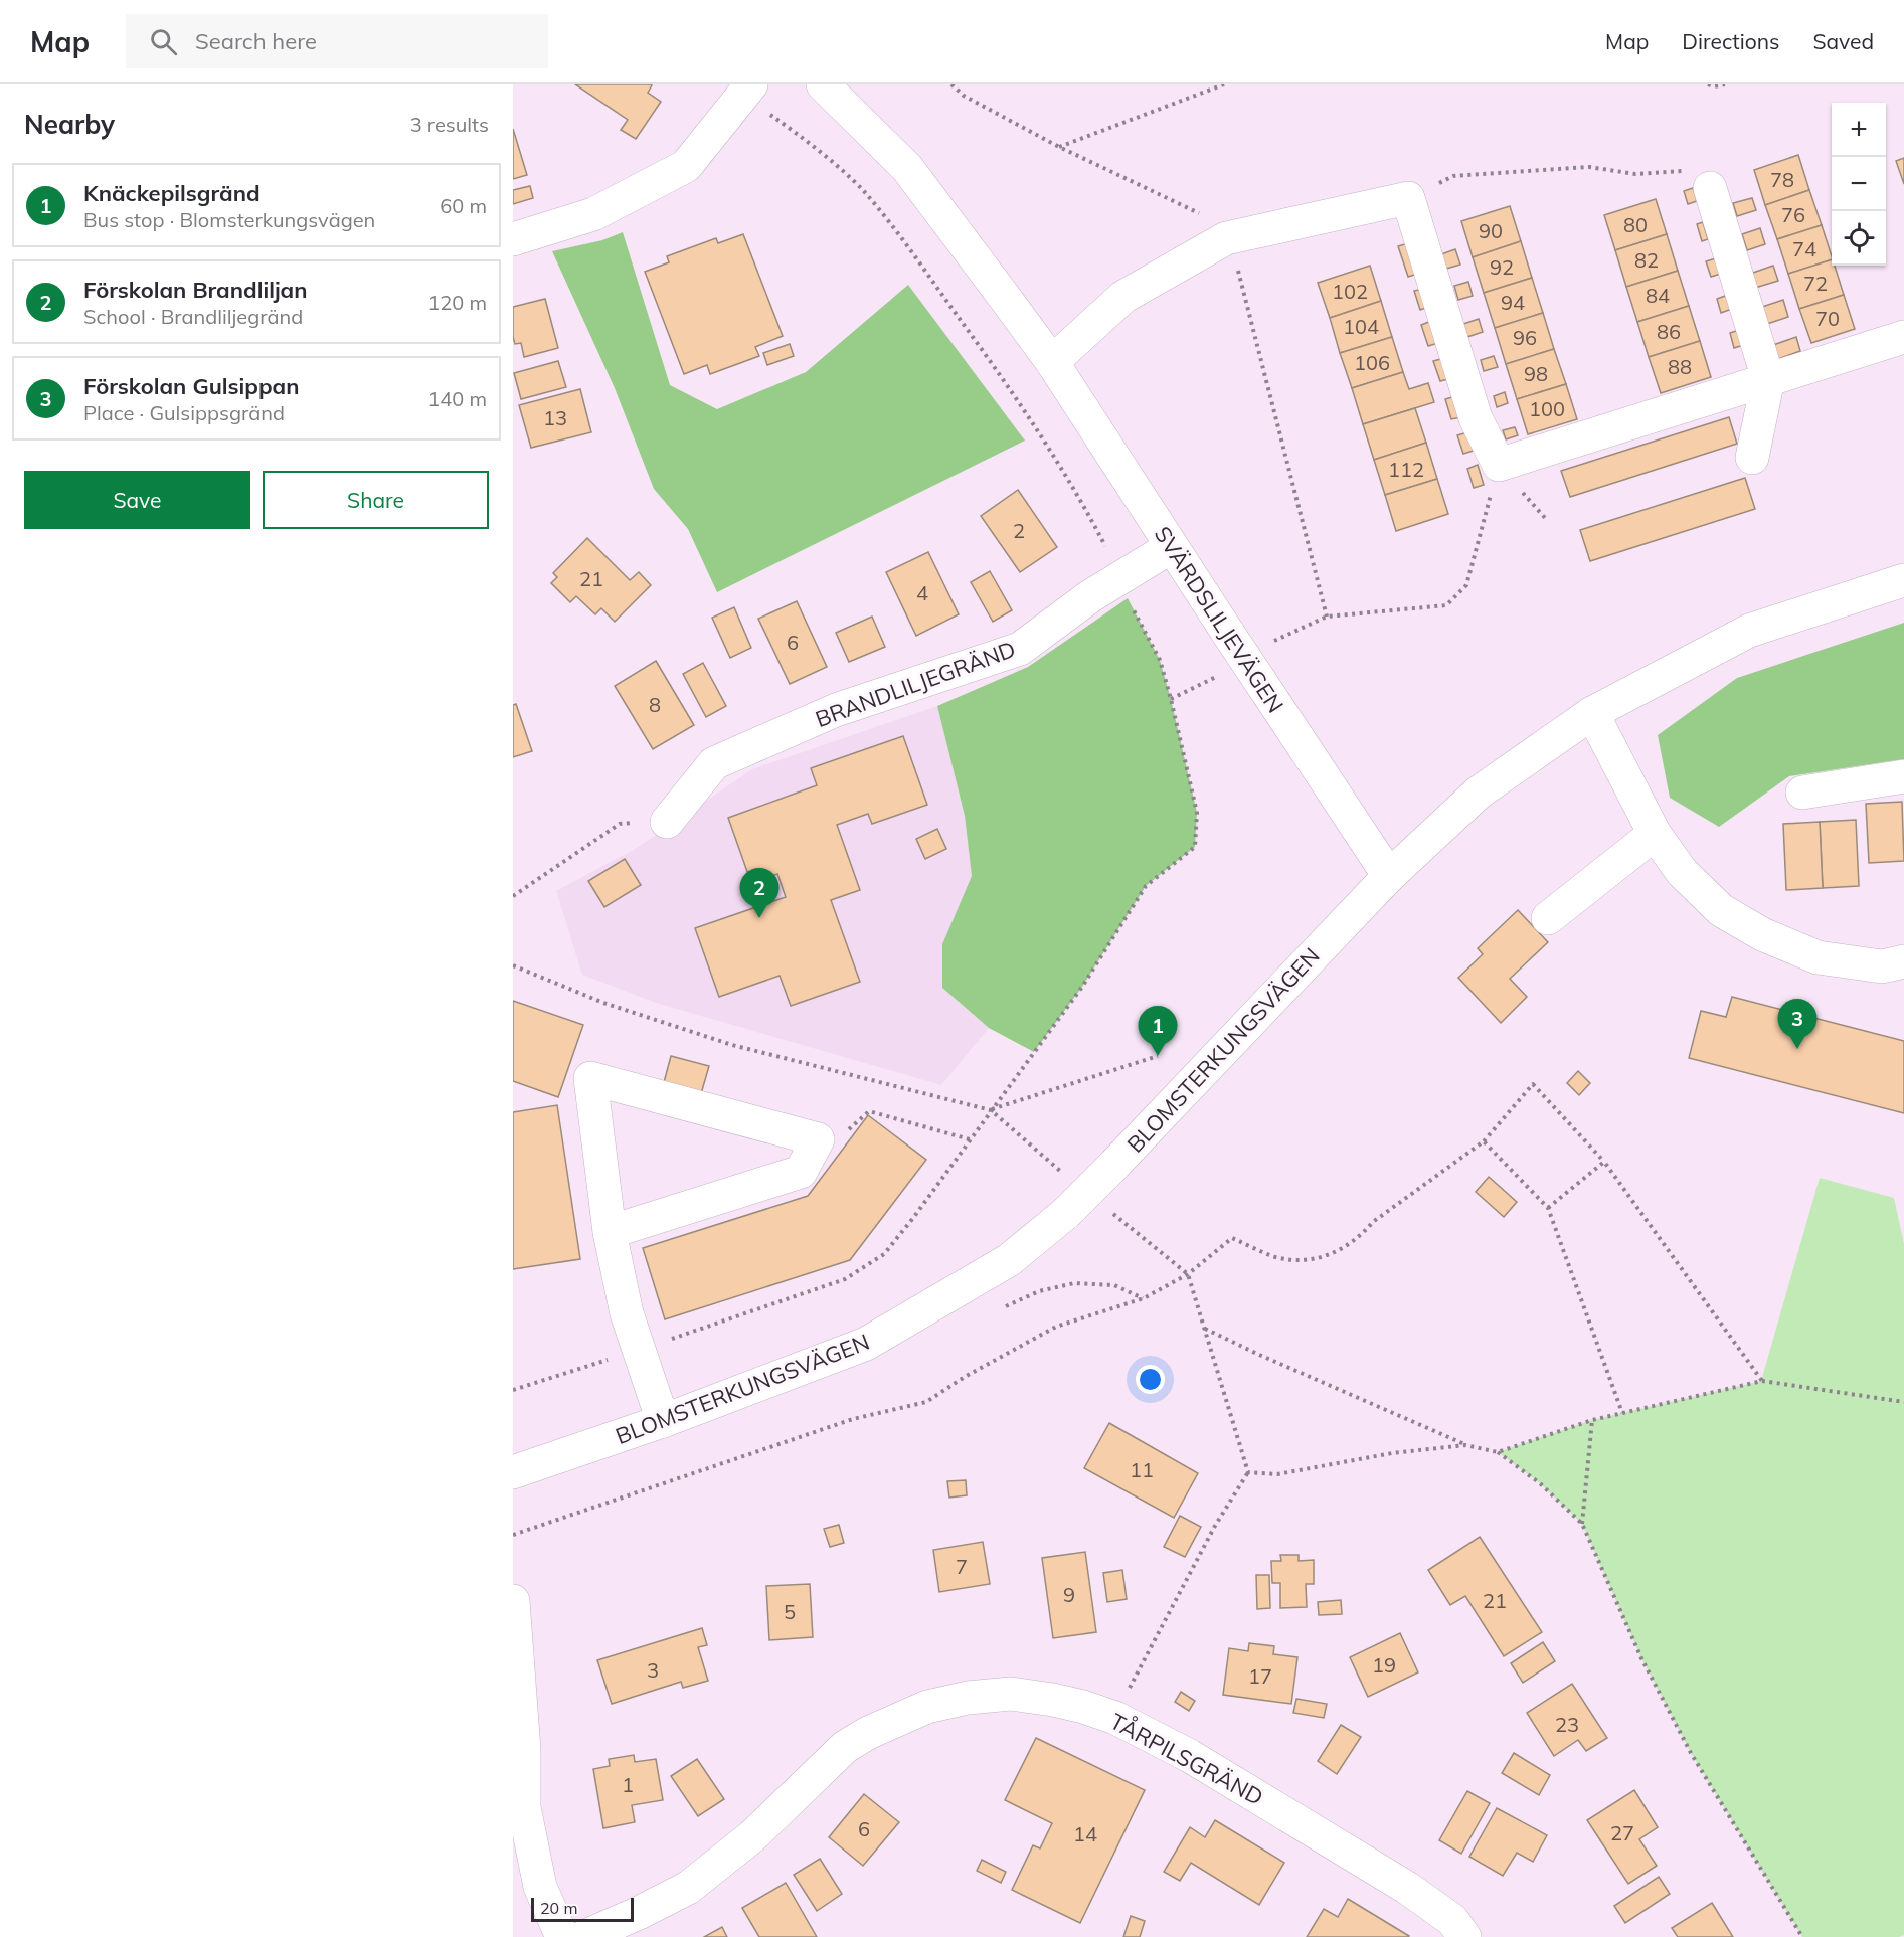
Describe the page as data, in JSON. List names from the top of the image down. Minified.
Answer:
{"streets":{"street":["SVÄRDSLILJEVÄGEN","BRANDLILJEGRÄND","BLOMSTERKUNGSVÄGEN","TÅRPILSGRÄND"]},"crossings":[["SVÄRDSLILJEVÄGEN","BRANDLILJEGRÄND"],["SVÄRDSLILJEVÄGEN","BLOMSTERKUNGSVÄGEN"]],"house_numbers":["78","76","80","90","74","82","92","72","102","84","94","70","104","86","96","106","88","98","100","13","112","2","21","4","6","8","11","7","9","21","5","19","3","17","23","1","6","27","14"],"scale_bar":"20 m","page":{"header":"Map","search":"Search here","nav":["Map","Directions","Saved"],"heading":["Nearby","3 results"],"map_buttons":["+","−"],"list":[{"mark":"1","name":"Knäckepilsgränd","note":"Bus stop · Blomsterkungsvägen","value":"60 m"},{"mark":"2","name":"Förskolan Brandliljan","note":"School · Brandliljegränd","value":"120 m"},{"mark":"3","name":"Förskolan Gulsippan","note":"Place · Gulsippsgränd","value":"140 m"}],"buttons":["Save","Share"],"pins":["2","3","1"],"scale":"20 m"}}
